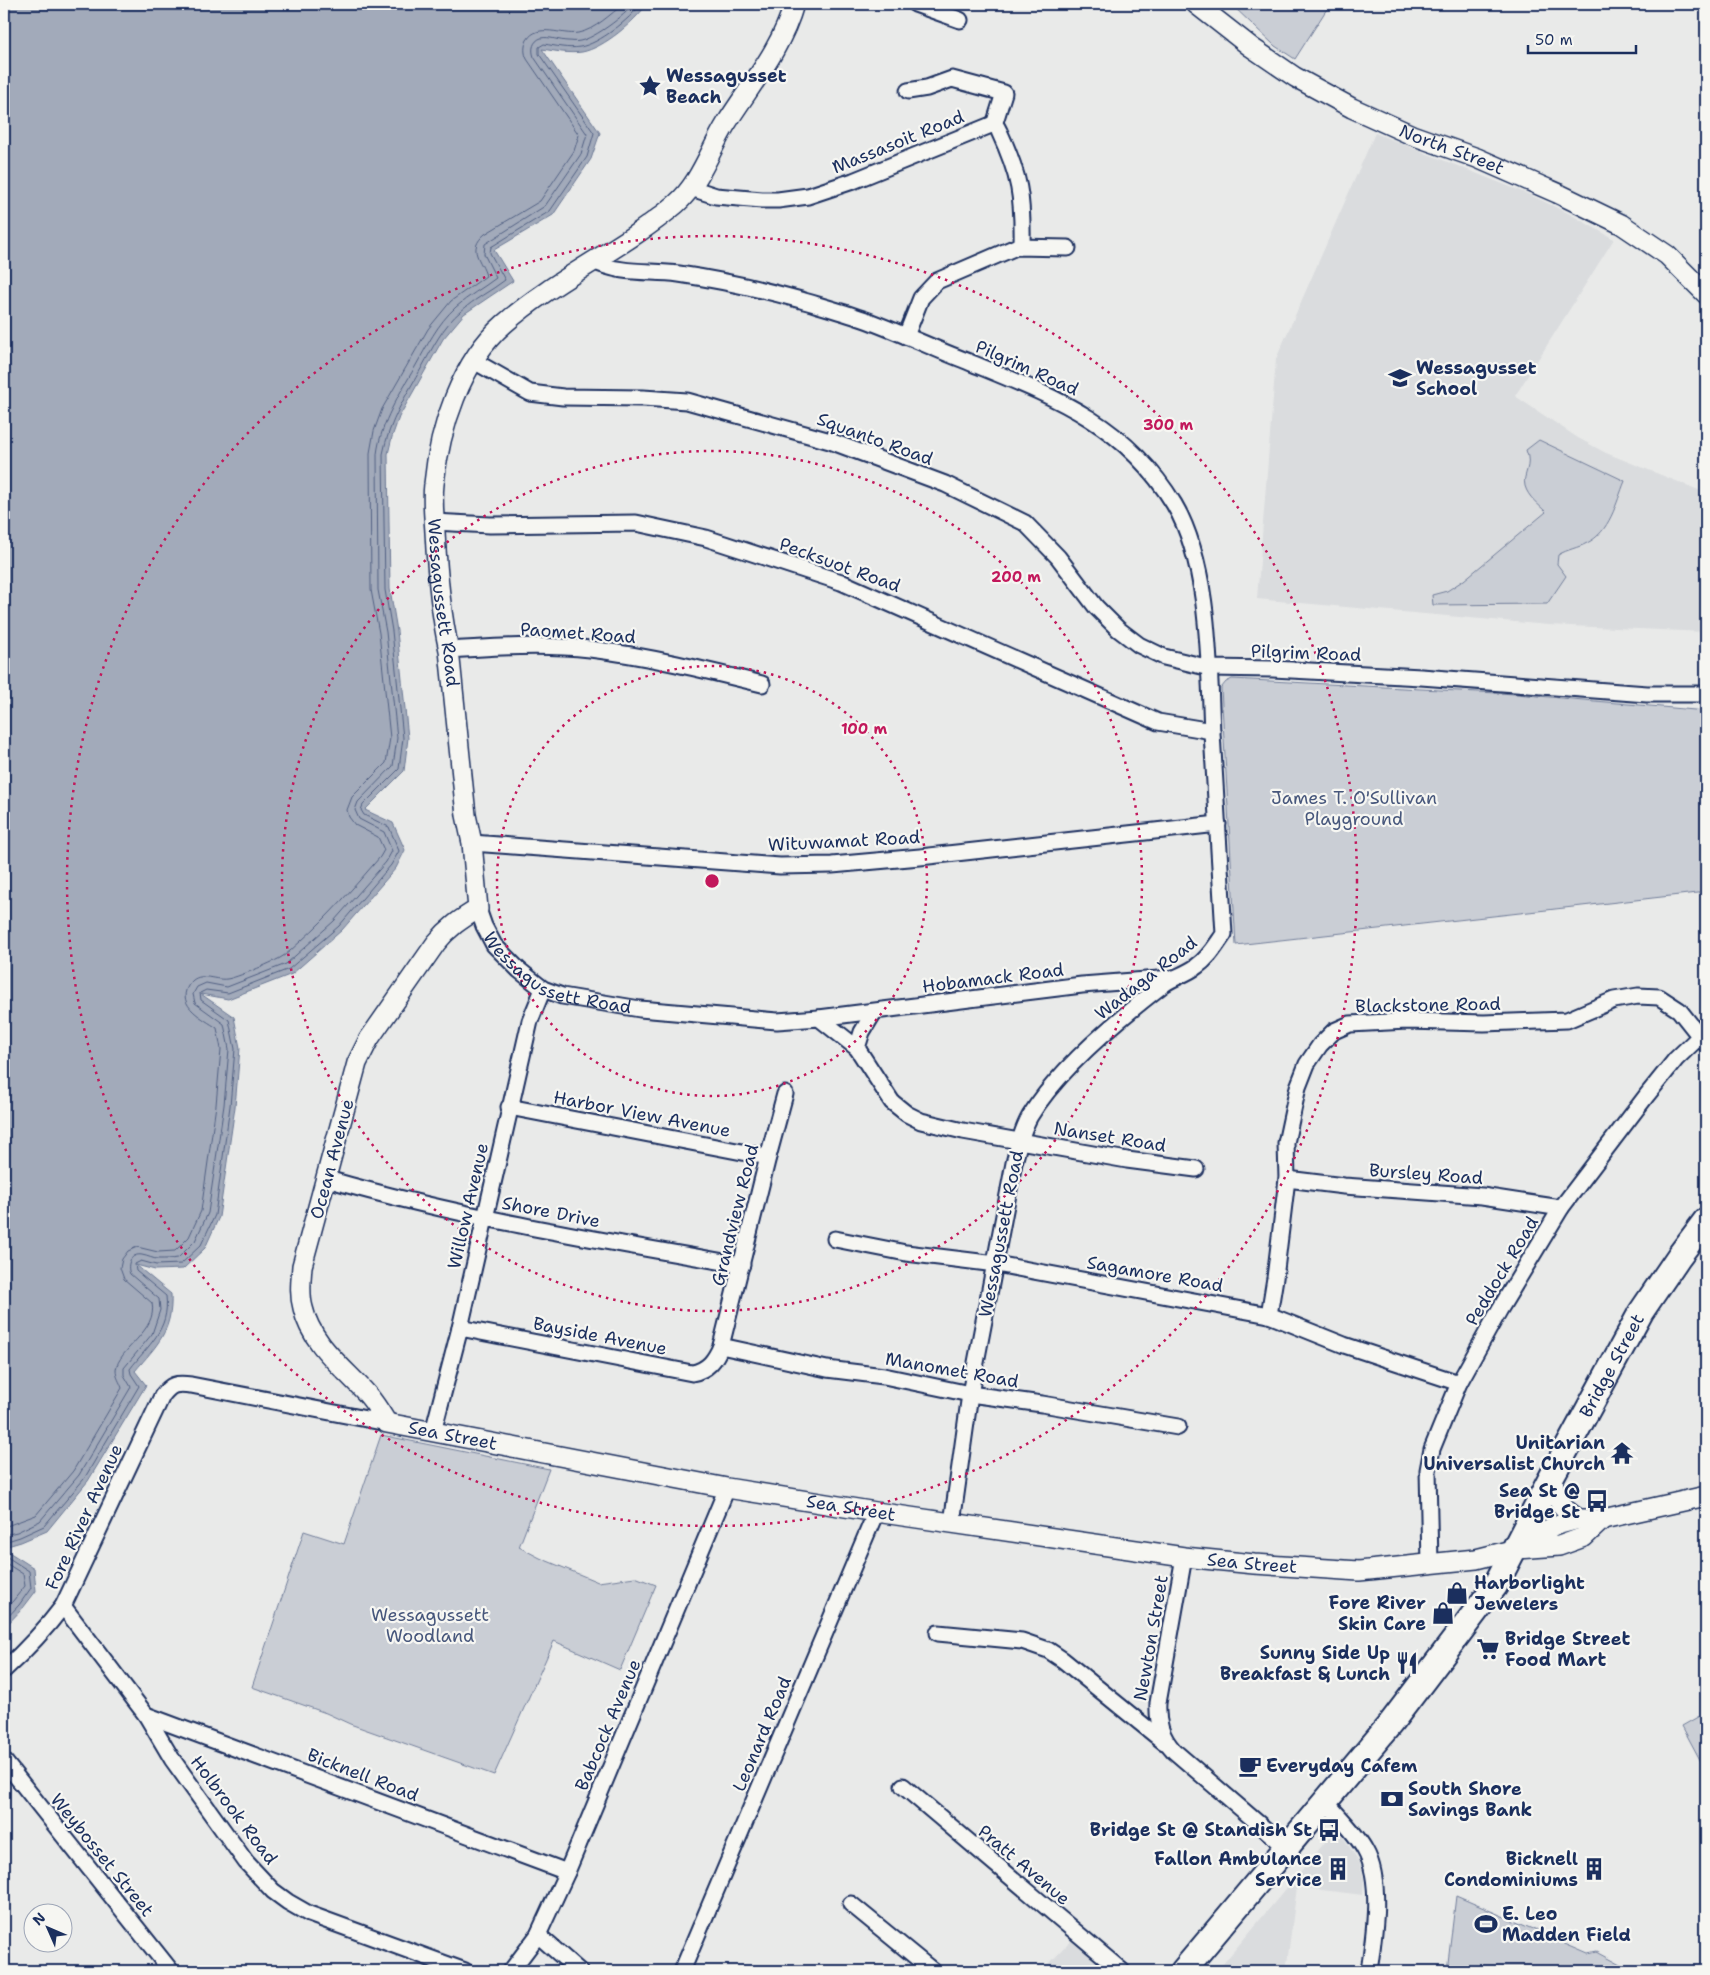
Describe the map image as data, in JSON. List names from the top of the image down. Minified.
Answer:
{"streets":{"main road":["Bridge Street"],"street":["Massasoit Road","North Street","Pilgrim Road","Squanto Road","Pecksuot Road","Wessagussett Road","Paomet Road","Wituwamat Road","Hobamack Road","Wadaga Road","Blackstone Road","Harbor View Avenue","Nanset Road","Ocean Avenue","Bursley Road","Willow Avenue","Shore Drive","Grandview Road","Peddock Road","Sagamore Road","Bayside Avenue","Manomet Road","Sea Street","Fore River Avenue","Newton Street","Babcock Avenue","Leonard Road","Bicknell Road","Holbrook Road","Weybosset Street","Pratt Avenue"]},"crossings":[["Massasoit Road","Wessagussett Road"],["Pilgrim Road","Squanto Road"],["Pilgrim Road","Wessagussett Road"],["Pilgrim Road","Wadaga Road"],["Squanto Road","Wessagussett Road"],["Squanto Road","Wadaga Road"],["Pecksuot Road","Wessagussett Road"],["Pecksuot Road","Wadaga Road"],["Wessagussett Road","Paomet Road"],["Wessagussett Road","Wituwamat Road"],["Wessagussett Road","Hobamack Road"],["Wessagussett Road","Wadaga Road"],["Wessagussett Road","Nanset Road"],["Wessagussett Road","Ocean Avenue"],["Wessagussett Road","Willow Avenue"],["Wessagussett Road","Sagamore Road"],["Wessagussett Road","Manomet Road"],["Wessagussett Road","Sea Street"],["Wituwamat Road","Wadaga Road"],["Hobamack Road","Wadaga Road"],["Wadaga Road","Nanset Road"],["Blackstone Road","Bursley Road"],["Blackstone Road","Peddock Road"],["Blackstone Road","Sagamore Road"],["Harbor View Avenue","Willow Avenue"],["Harbor View Avenue","Grandview Road"],["Ocean Avenue","Shore Drive"],["Ocean Avenue","Sea Street"],["Bursley Road","Peddock Road"],["Willow Avenue","Shore Drive"],["Willow Avenue","Bayside Avenue"],["Willow Avenue","Sea Street"],["Shore Drive","Grandview Road"],["Grandview Road","Bayside Avenue"],["Grandview Road","Manomet Road"],["Peddock Road","Sagamore Road"],["Peddock Road","Sea Street"],["Bayside Avenue","Manomet Road"],["Bridge Street","Sea Street"],["Bridge Street","Newton Street"],["Sea Street","Fore River Avenue"],["Sea Street","Newton Street"],["Sea Street","Babcock Avenue"],["Sea Street","Leonard Road"],["Fore River Avenue","Holbrook Road"],["Babcock Avenue","Bicknell Road"],["Bicknell Road","Holbrook Road"]],"parks":["James T. O'Sullivan Playground","Wessagussett Woodland"],"places":{"place":["Wessagusset Beach"],"school or university":["Wessagusset School"],"temple":["Unitarian Universalist Church"],"bus stop":["Sea St @ Bridge St","Bridge St @ Standish St"],"shop":["Harborlight Jewelers","Fore River Skin Care"],"supermarket":["Bridge Street Food Mart"],"restaurant":["Sunny Side Up Breakfast & Lunch"],"cafe":["Everyday Cafem"],"bank":["South Shore Savings Bank"],"building":["Fallon Ambulance Service","Bicknell Condominiums"],"sports":["E. Leo Madden Field"]},"scale_bar":"50 m","north":"top left","rings":["300 m","200 m","100 m"]}
